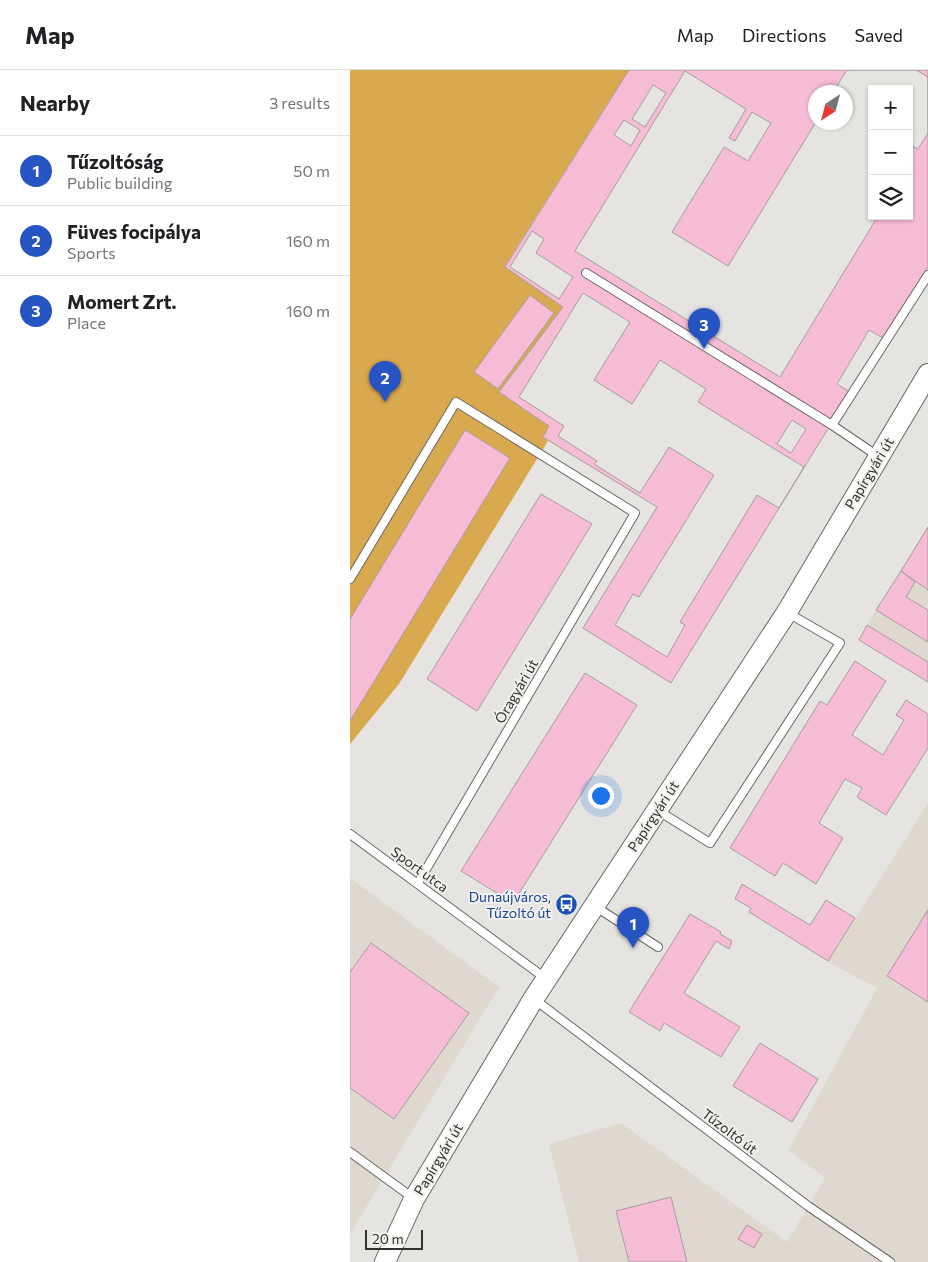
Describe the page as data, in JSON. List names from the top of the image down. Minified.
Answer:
{"streets":{"street":["Papírgyári út"],"lane":["Óragyári út","Sport utca","Tűzoltó út"]},"crossings":[["Papírgyári út","Sport utca"],["Papírgyári út","Tűzoltó út"],["Óragyári út","Sport utca"]],"places":{"bus stop":["Dunaújváros, Tűzoltó út"]},"scale_bar":"20 m","north":"bottom left","page":{"header":"Map","nav":["Map","Directions","Saved"],"heading":["Nearby","3 results"],"map_buttons":["+","−"],"list":[{"mark":"1","name":"Tűzoltóság","note":"Public building","value":"50 m"},{"mark":"2","name":"Füves focipálya","note":"Sports","value":"160 m"},{"mark":"3","name":"Momert Zrt.","note":"Place","value":"160 m"}],"pins":["3","2","1"],"scale":"20 m"}}
